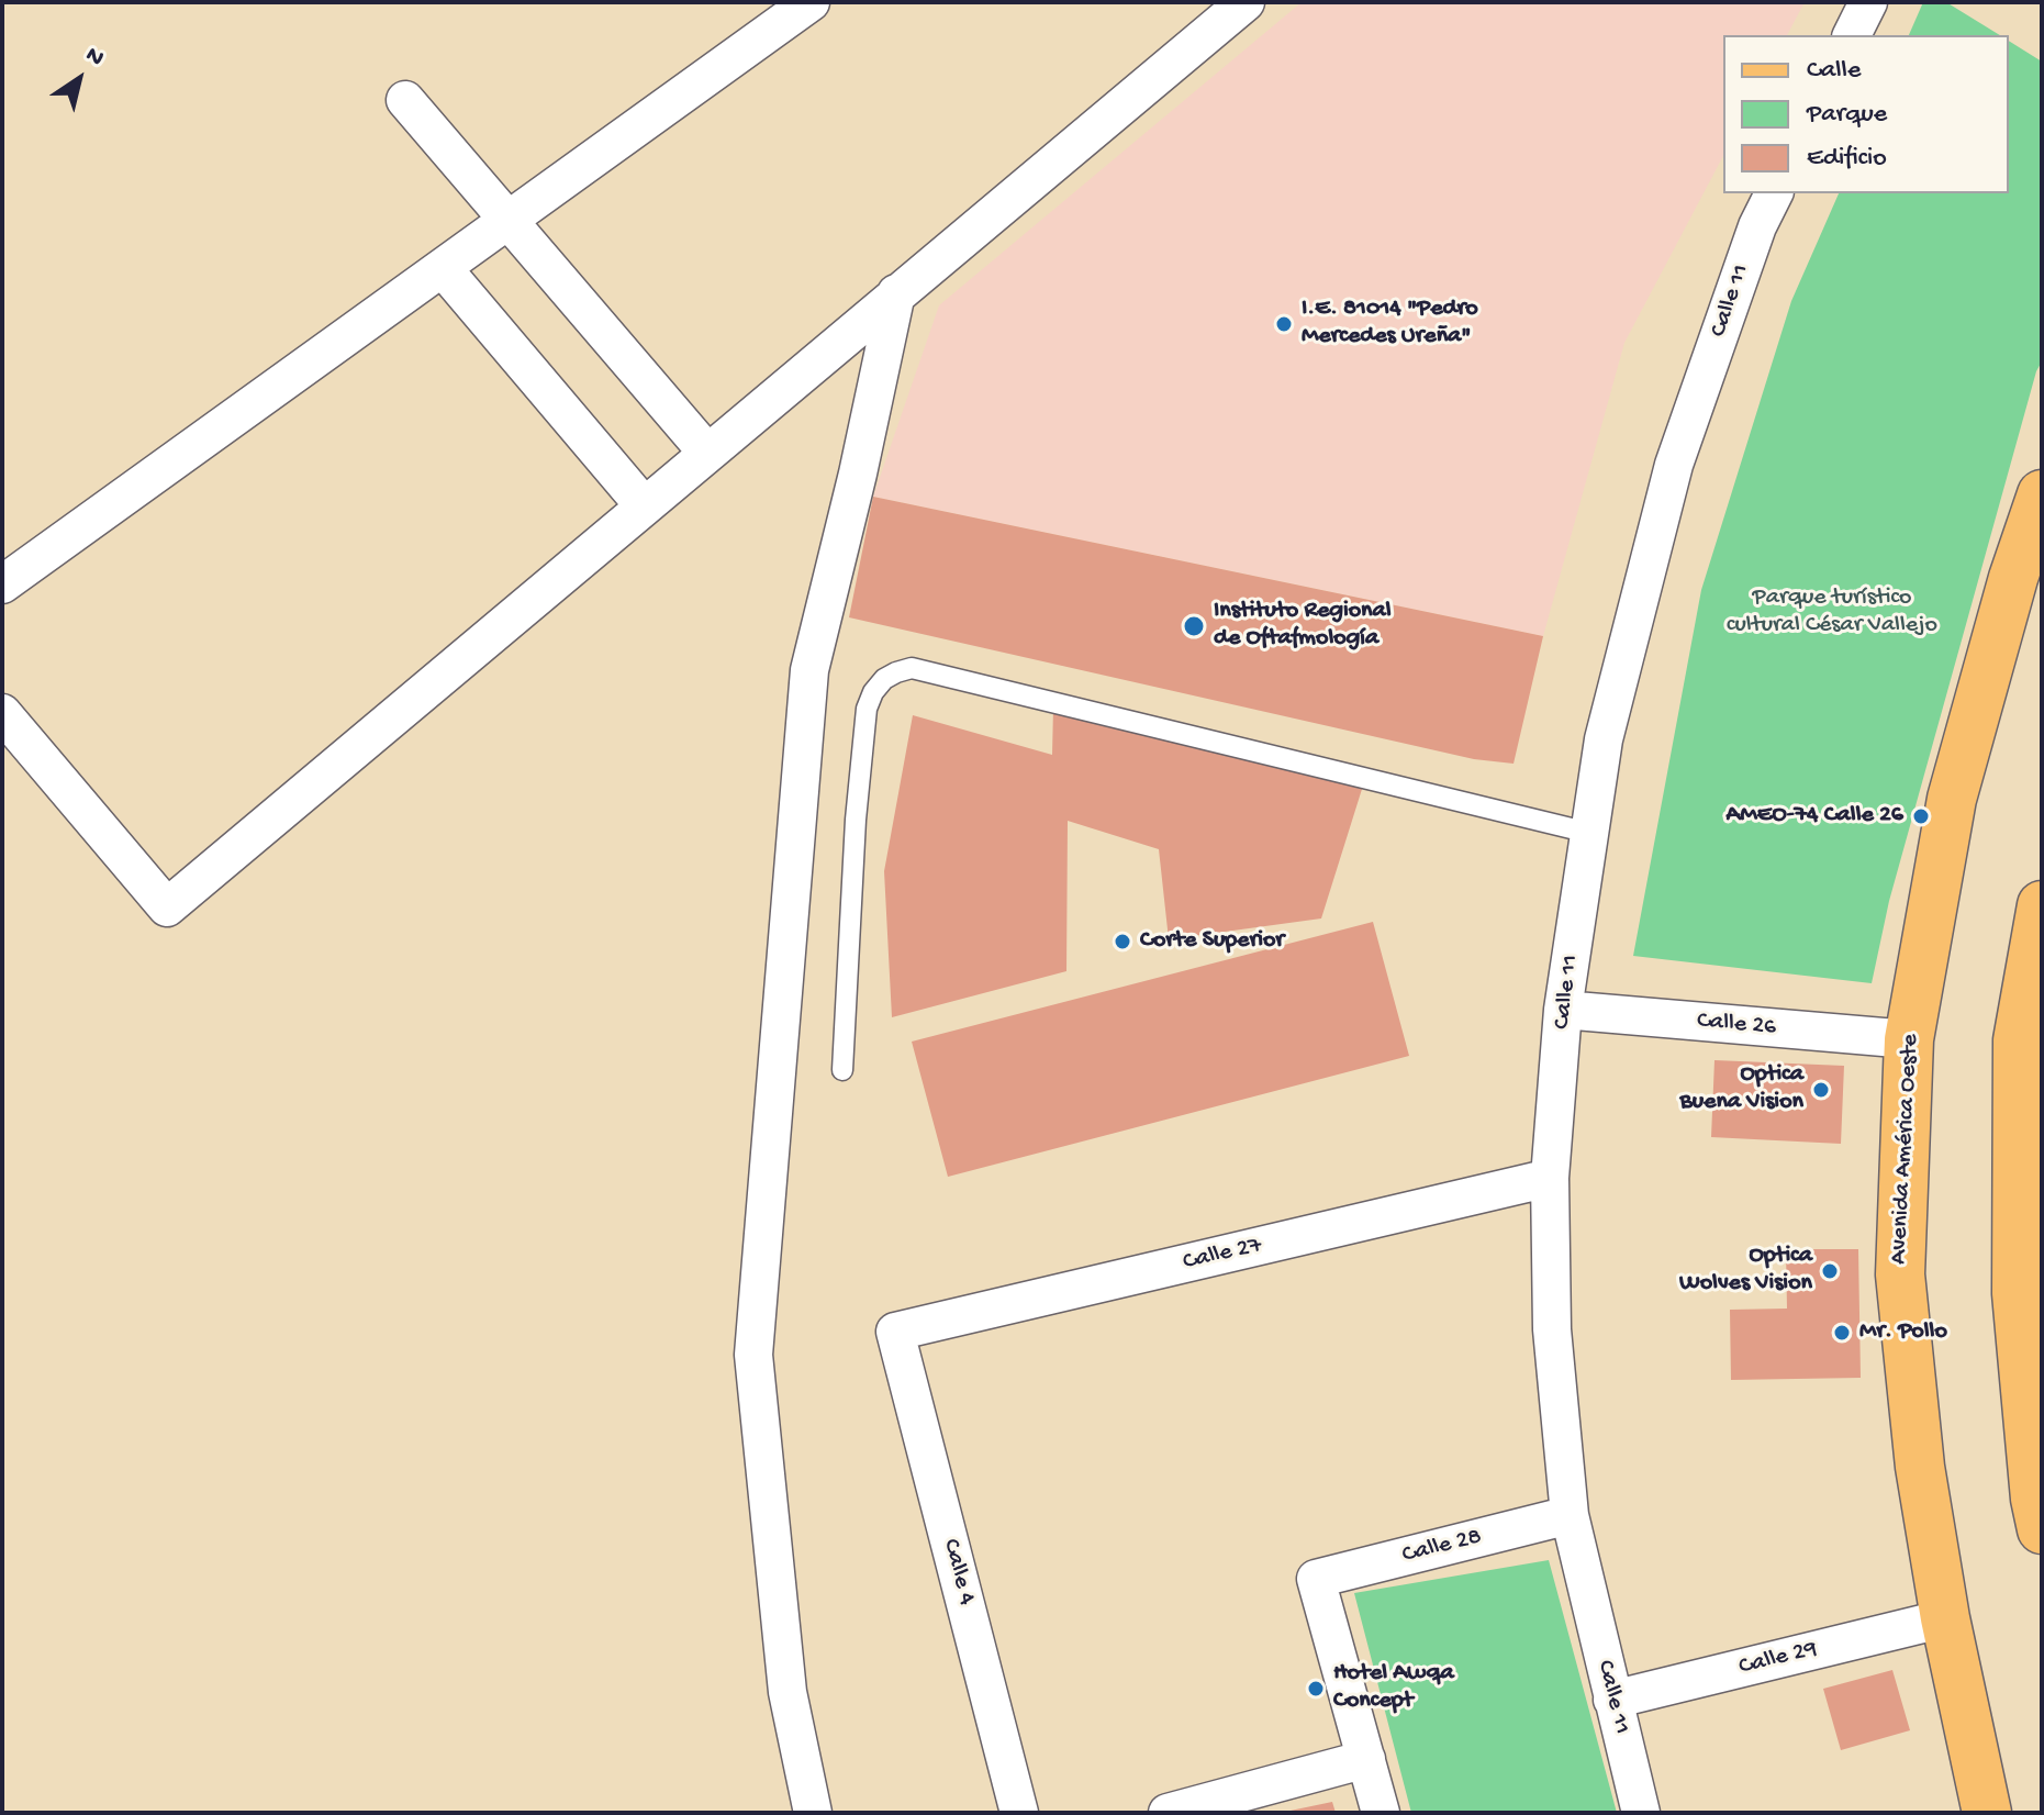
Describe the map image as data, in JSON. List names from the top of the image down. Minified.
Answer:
{"streets":{"main road":["Avenida América Oeste"],"street":["Calle 11","Calle 26","Calle 27","Calle 28","Calle 4","Calle 29"]},"crossings":[["Calle 11","Calle 26"],["Calle 11","Calle 27"],["Calle 11","Calle 28"],["Calle 11","Calle 29"],["Calle 26","Avenida América Oeste"],["Avenida América Oeste","Calle 29"],["Calle 27","Calle 4"]],"parks":["Parque turístico cultural César Vallejo"],"places":["I.E. 81014 \"Pedro Mercedes Ureña\"","Instituto Regional de Oftafmología","AMEO-74 Calle 26","Corte Superior","Optica Buena Vision","Optica Wolves Vision","Mr. Pollo","Hotel Awqa Concept"],"legend":["Calle","Parque","Edificio"],"north":"top right"}
